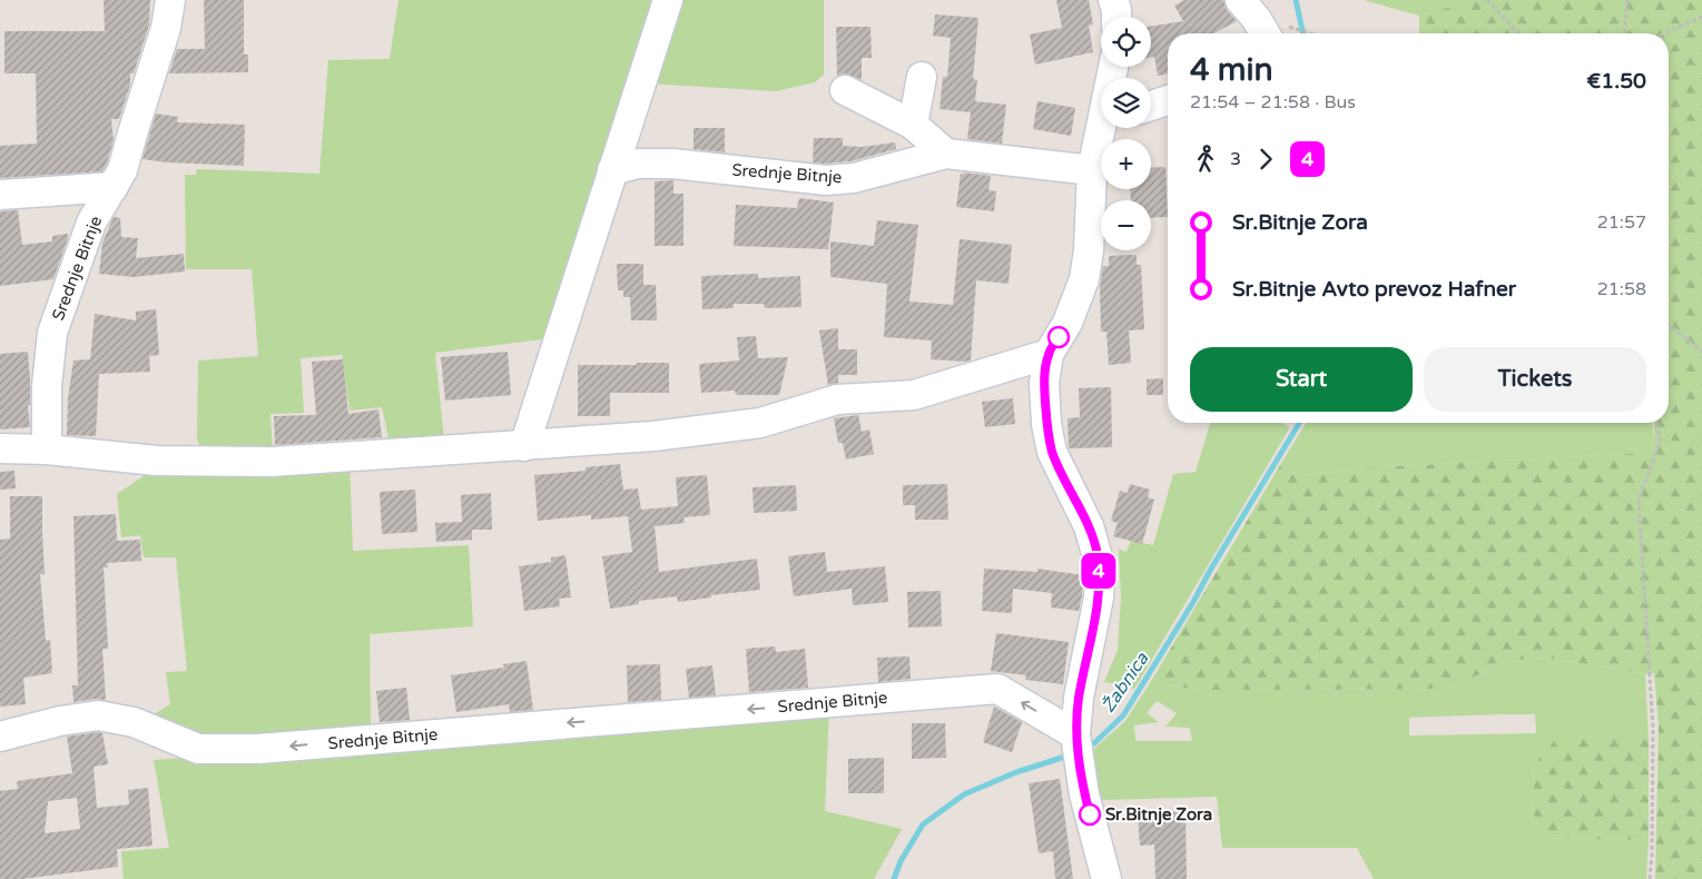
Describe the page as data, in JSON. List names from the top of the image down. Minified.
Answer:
{"streets":{"street":["Srednje Bitnje"]},"one_way":["Srednje Bitnje"],"water":["Žabnica"],"places":["Sr.Bitnje Zora"],"lines":["bus line 4"],"page":{"on_map":"4","map_buttons":["+","−"],"heading":["4 min","21:54 – 21:58 · Bus","€1.50"],"legs":["3","4"],"list":[{"name":"Sr.Bitnje Zora","value":"21:57"},{"name":"Sr.Bitnje Avto prevoz Hafner","value":"21:58"}],"buttons":["Start","Tickets"]}}
